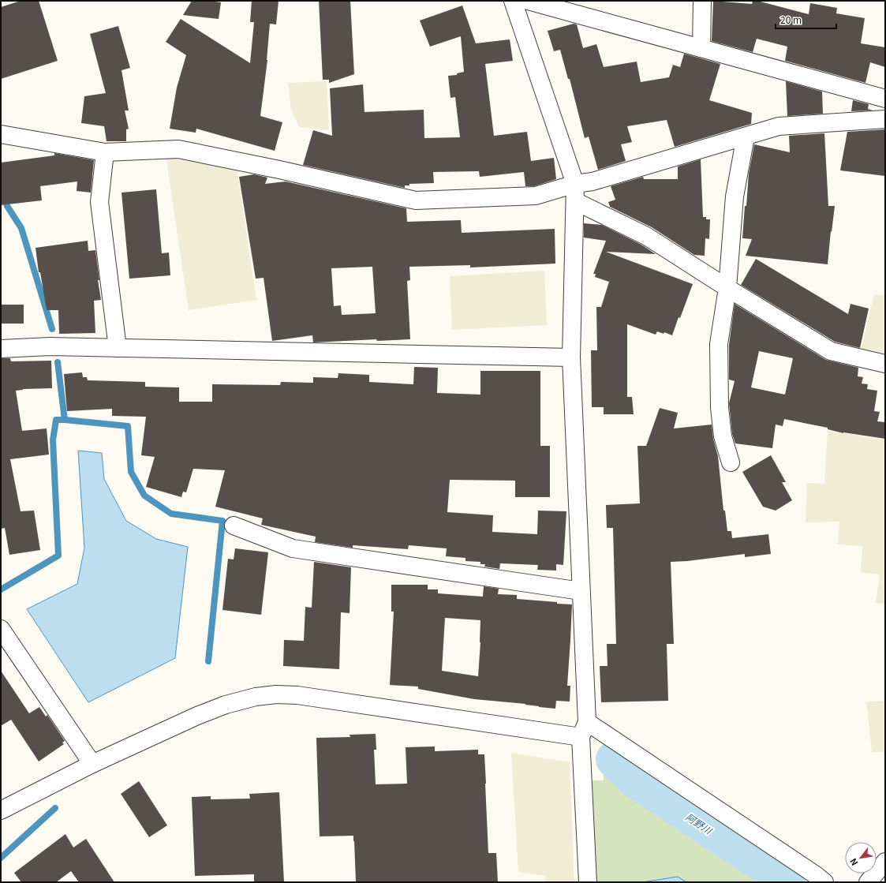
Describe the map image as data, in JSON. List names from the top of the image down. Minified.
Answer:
{"water":["阿野川"],"scale_bar":"20 m","north":"bottom left"}
